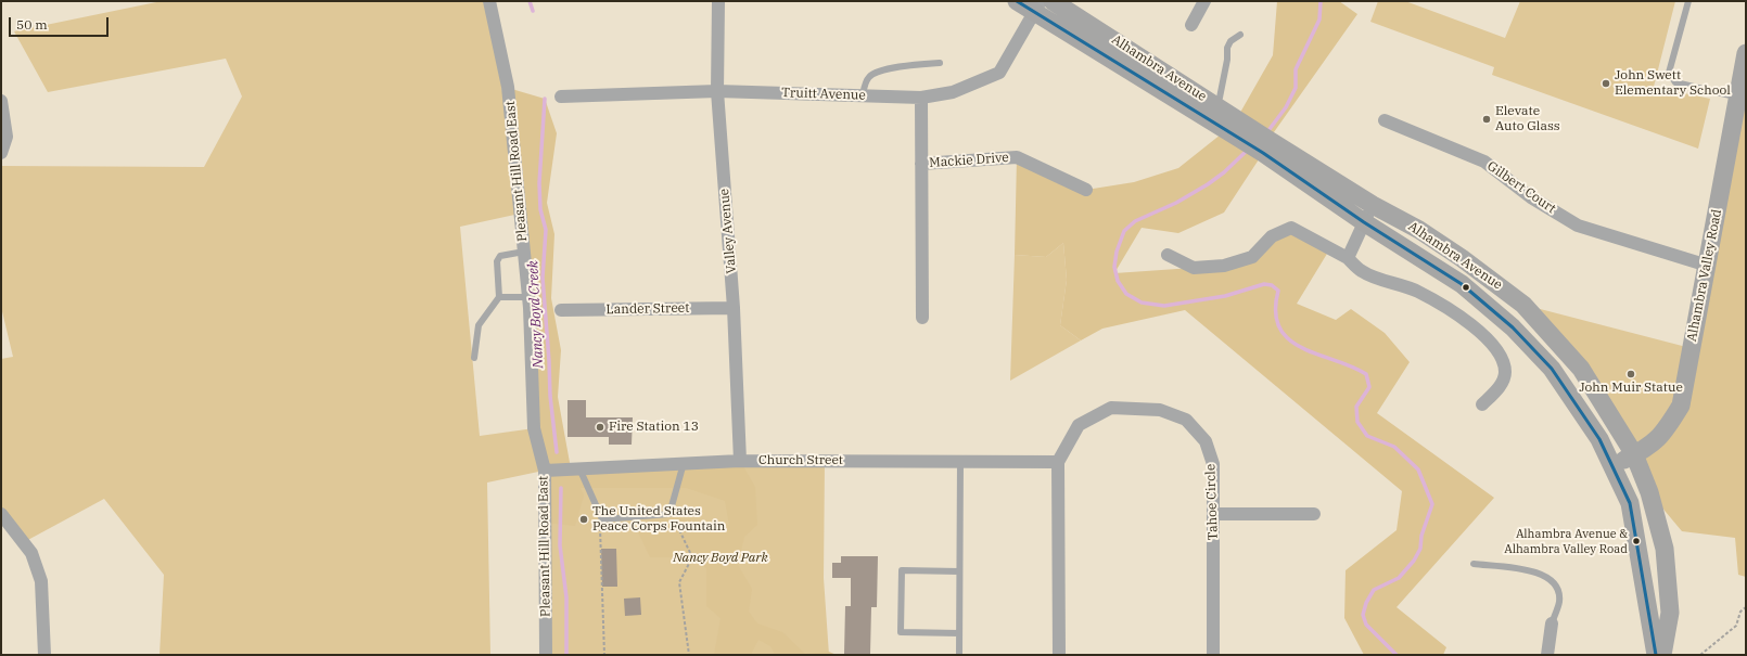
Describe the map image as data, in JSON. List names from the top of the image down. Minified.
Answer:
{"streets":{"main road":["Alhambra Avenue","Alhambra Valley Road"],"street":["Truitt Avenue","Mackie Drive","Pleasant Hill Road East","Gilbert Court","Valley Avenue","Lander Street","Church Street","Tahoe Circle"]},"crossings":[["Alhambra Avenue","Truitt Avenue"],["Alhambra Avenue","Alhambra Valley Road"],["Truitt Avenue","Mackie Drive"],["Truitt Avenue","Valley Avenue"],["Pleasant Hill Road East","Church Street"],["Gilbert Court","Alhambra Valley Road"],["Valley Avenue","Lander Street"],["Valley Avenue","Church Street"],["Church Street","Tahoe Circle"]],"water":["Nancy Boyd Creek"],"parks":["Nancy Boyd Park"],"places":["John Swett Elementary School","Elevate Auto Glass","John Muir Statue","Fire Station 13","The United States Peace Corps Fountain","Alhambra Avenue & Alhambra Valley Road"],"scale_bar":"50 m"}
